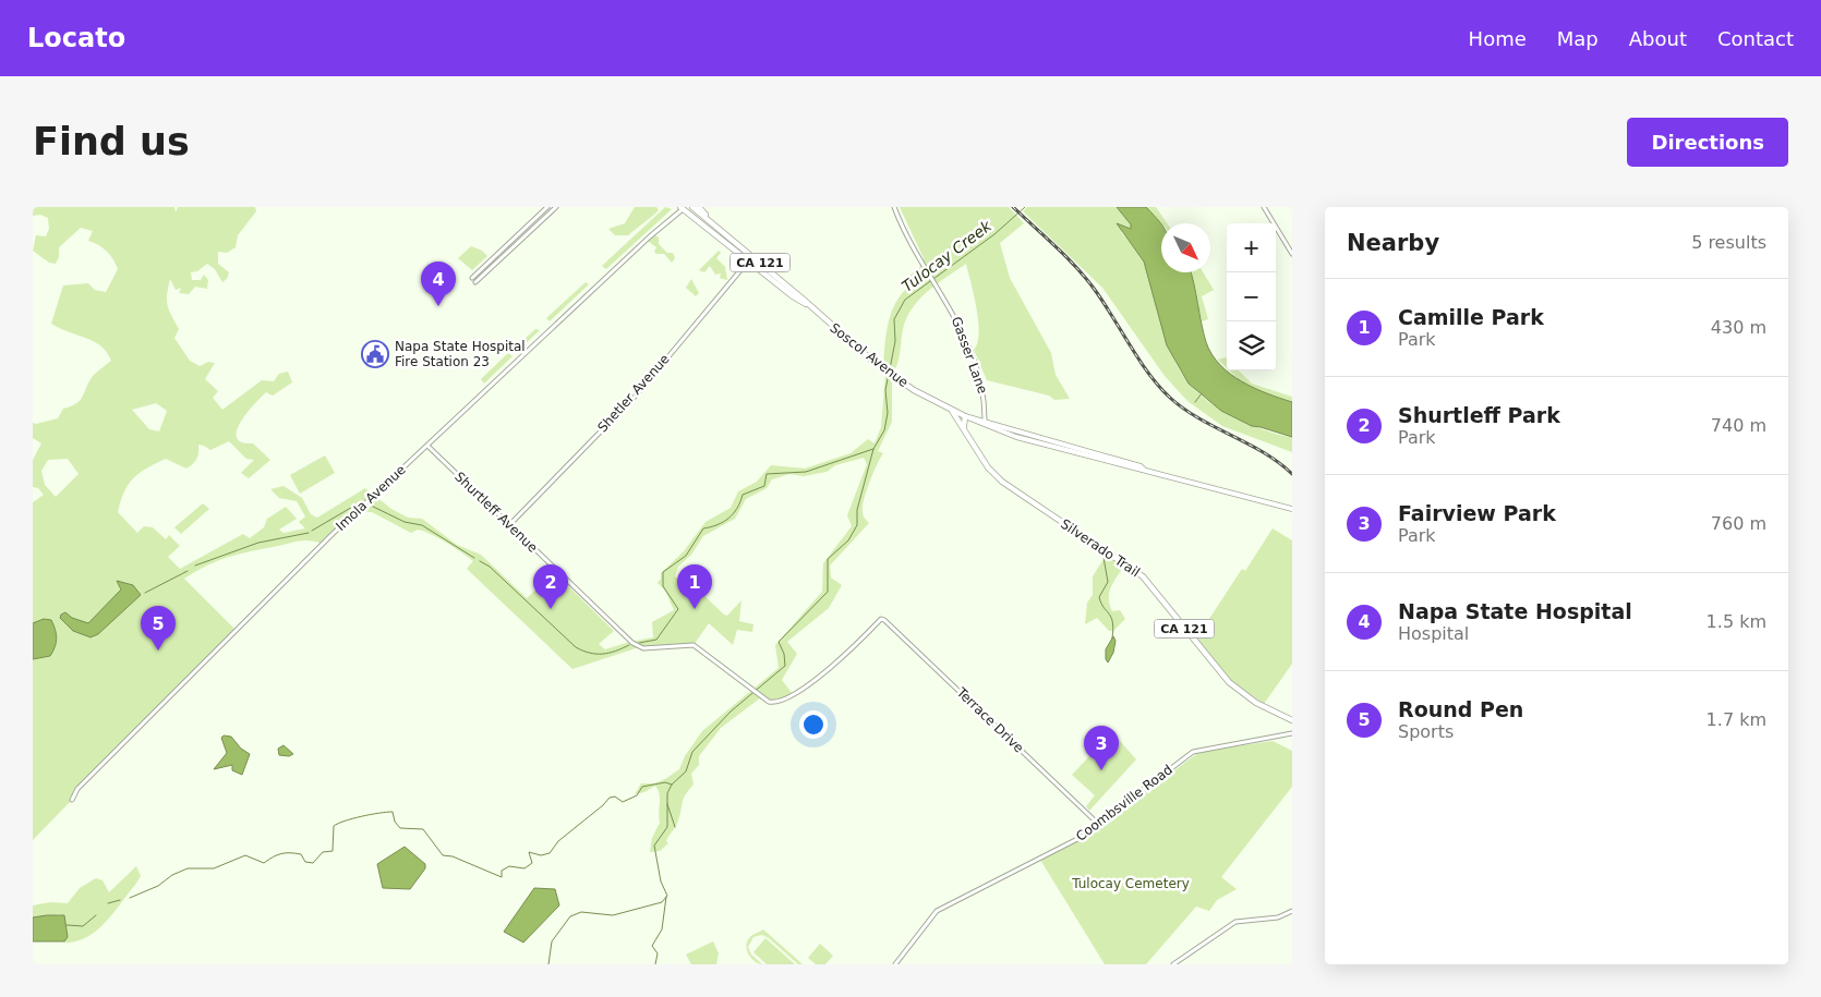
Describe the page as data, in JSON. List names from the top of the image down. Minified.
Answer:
{"streets":{"main road":["CA 121","Soscol Avenue","Silverado Trail"],"street":["Gasser Lane","Shetler Avenue","Imola Avenue","Shurtleff Avenue","Terrace Drive","Coombsville Road"]},"crossings":[["Soscol Avenue","Gasser Lane"],["Soscol Avenue","Shetler Avenue"],["Soscol Avenue","Imola Avenue"],["Soscol Avenue","Silverado Trail"],["Shetler Avenue","Shurtleff Avenue"],["Imola Avenue","Shurtleff Avenue"],["Shurtleff Avenue","Terrace Drive"],["Terrace Drive","Coombsville Road"]],"water":["Tulocay Creek"],"parks":["Tulocay Cemetery"],"places":{"public building":["Napa State Hospital Fire Station 23"]},"north":"bottom right","page":{"header":"Locato","nav":["Home","Map","About","Contact"],"buttons":"Directions","title":"Find us","heading":["Nearby","5 results"],"map_buttons":["+","−"],"pins":["4","1","2","5","3"],"list":[{"mark":"1","name":"Camille Park","note":"Park","value":"430 m"},{"mark":"2","name":"Shurtleff Park","note":"Park","value":"740 m"},{"mark":"3","name":"Fairview Park","note":"Park","value":"760 m"},{"mark":"4","name":"Napa State Hospital","note":"Hospital","value":"1.5 km"},{"mark":"5","name":"Round Pen","note":"Sports","value":"1.7 km"}]}}
